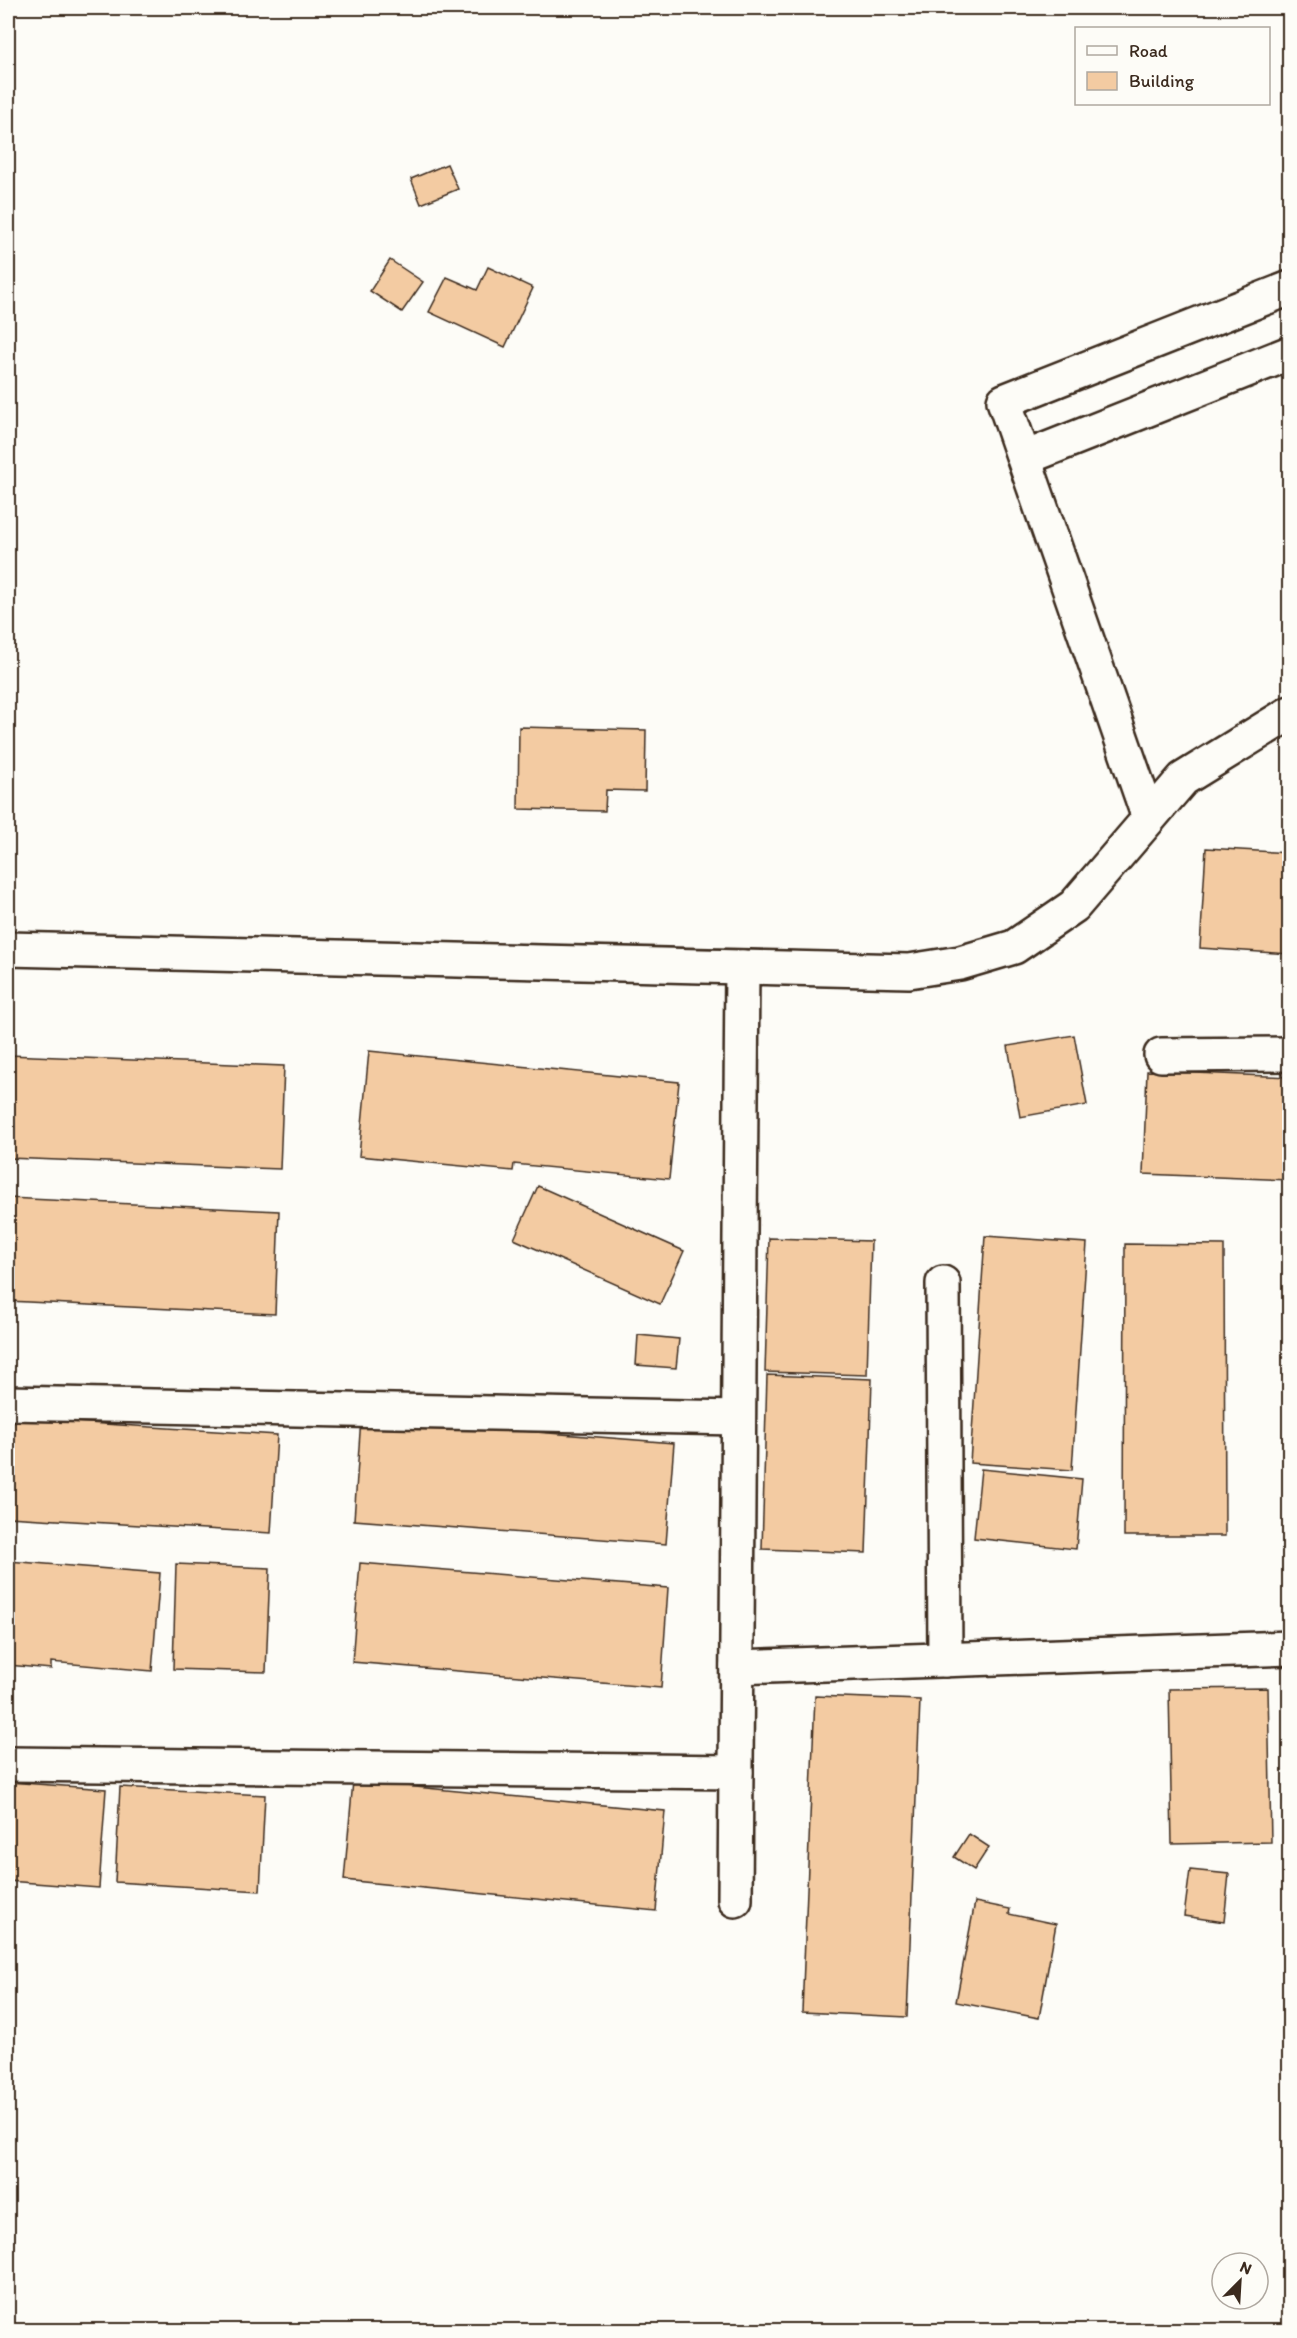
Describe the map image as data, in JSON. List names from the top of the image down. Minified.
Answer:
{"legend":["Road","Building"],"north":"top right"}
